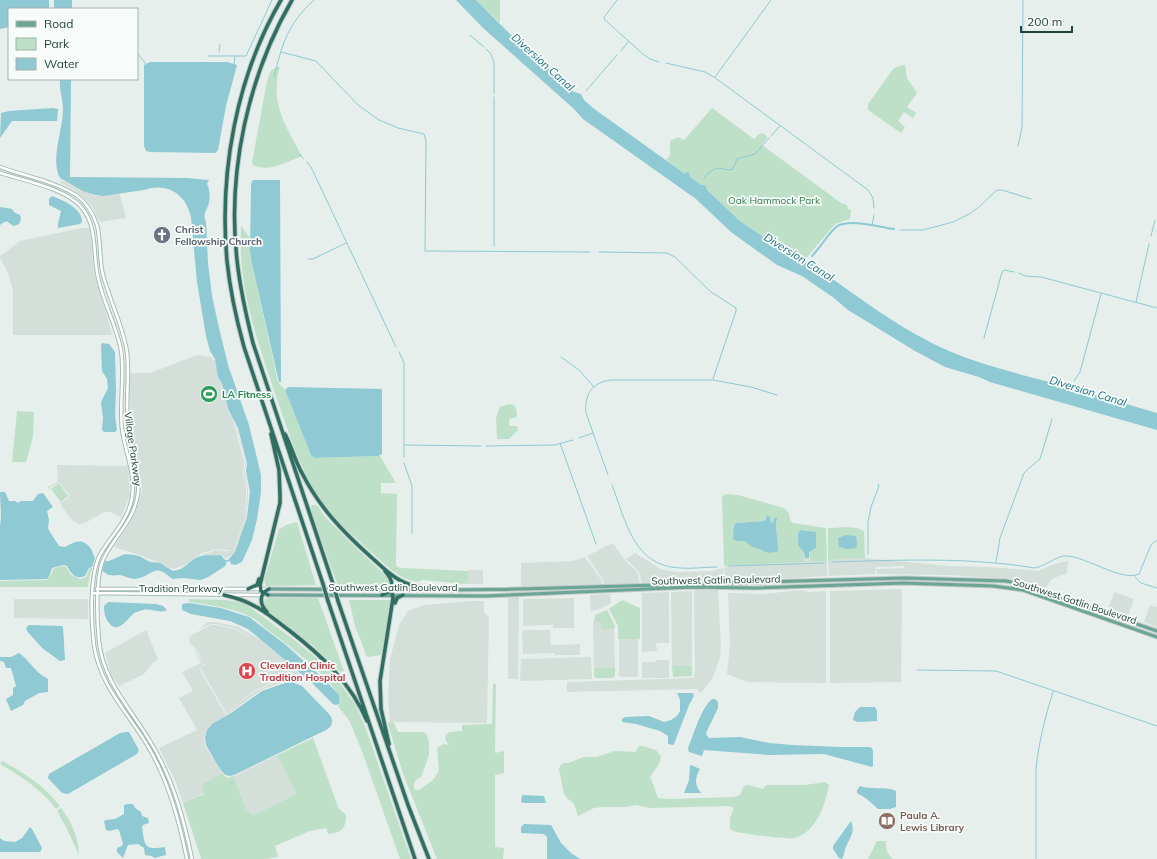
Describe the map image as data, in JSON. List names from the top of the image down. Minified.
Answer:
{"streets":{"main road":["Village Parkway","Southwest Gatlin Boulevard","Tradition Parkway"]},"crossings":[["Village Parkway","Tradition Parkway"],["Southwest Gatlin Boulevard","Tradition Parkway"]],"water":["Diversion Canal"],"parks":["Oak Hammock Park"],"places":{"church":["Christ Fellowship Church"],"sports":["LA Fitness"],"hospital":["Cleveland Clinic Tradition Hospital"],"library":["Paula A. Lewis Library"]},"legend":["Road","Park","Water"],"scale_bar":"200 m"}
